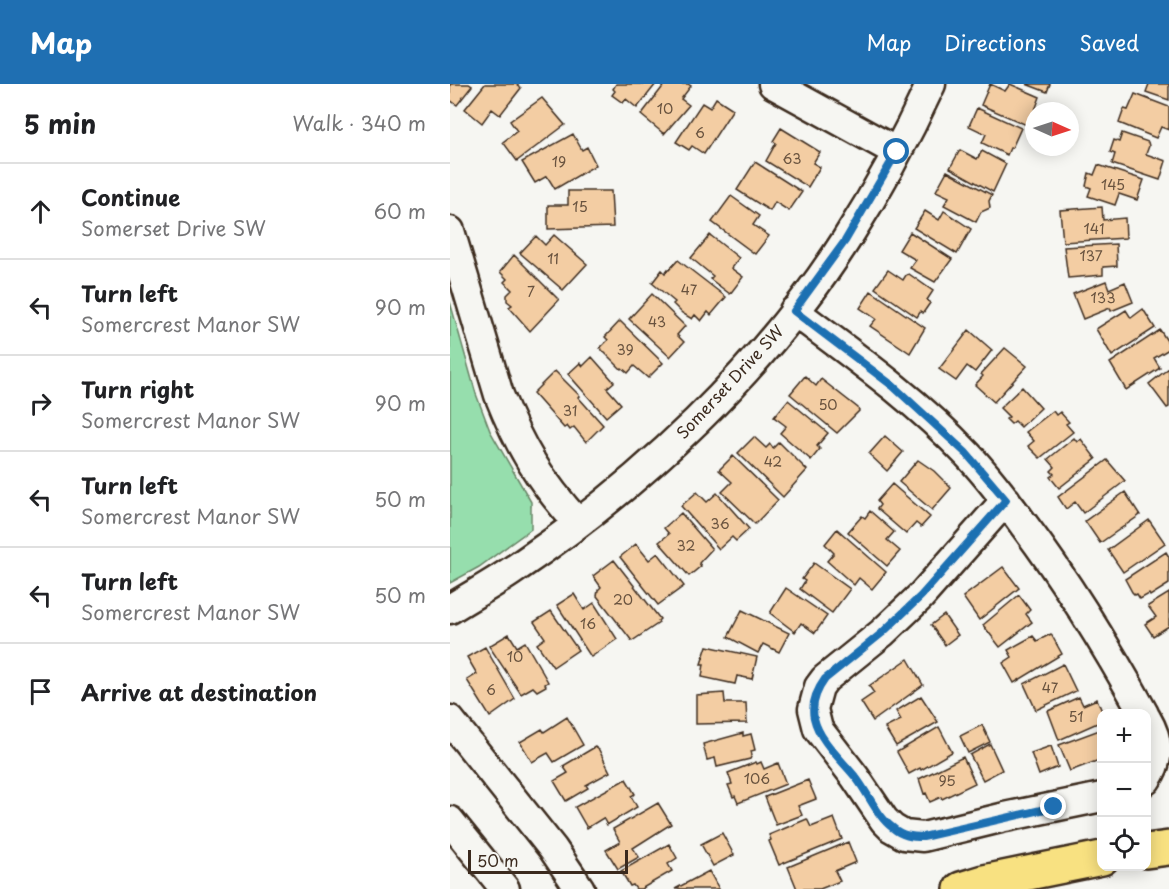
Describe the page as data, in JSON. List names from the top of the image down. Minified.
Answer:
{"streets":{"street":["Somerset Drive SW"]},"house_numbers":["10","6","63","19","145","15","141","137","11","47","7","133","43","39","50","31","42","36","32","20","16","10","47","6","51","106","95"],"scale_bar":"50 m","north":"right","page":{"header":"Map","nav":["Map","Directions","Saved"],"heading":["5 min","Walk · 340 m"],"list":[["Continue","Somerset Drive SW","60 m"],["Turn left","Somercrest Manor SW","90 m"],["Turn right","Somercrest Manor SW","90 m"],["Turn left","Somercrest Manor SW","50 m"],["Turn left","Somercrest Manor SW","50 m"],"Arrive at destination"],"map_buttons":["+","−"],"scale":"50 m"}}
